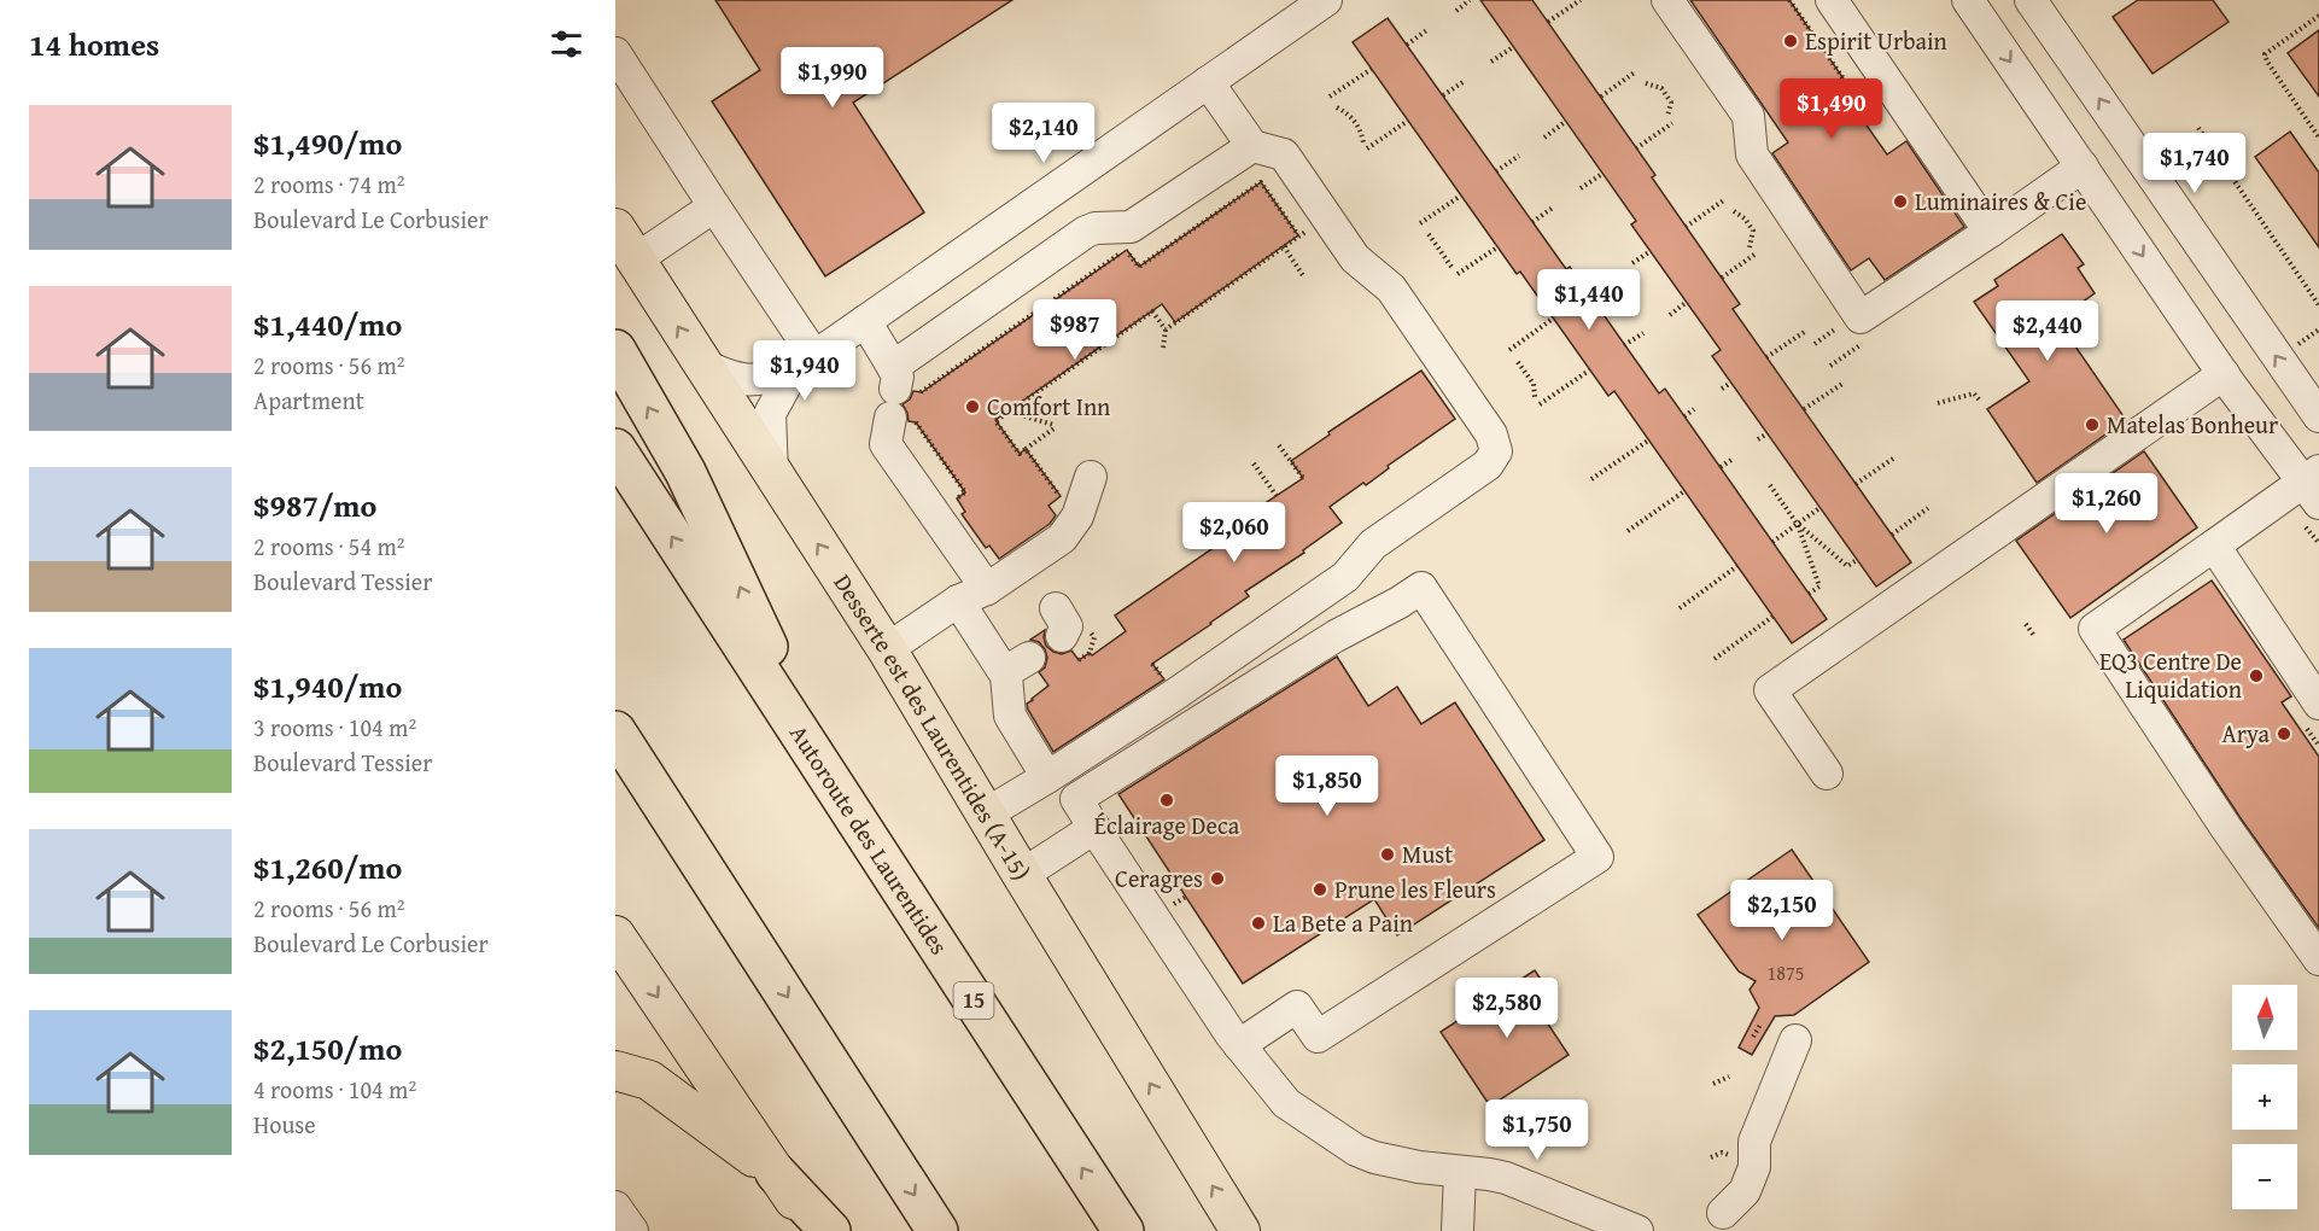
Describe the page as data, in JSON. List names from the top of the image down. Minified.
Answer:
{"streets":{"highway":["Autoroute des Laurentides","15"],"main road":["Desserte est des Laurentides (A-15)"]},"one_way":["Desserte est des Laurentides (A-15)"],"places":["Espirit Urbain","Luminaires & Cie","Comfort Inn","Matelas Bonheur","EQ3 Centre De Liquidation","Arya","Éclairage Deca","Must","Ceragres","Prune les Fleurs","La Bete a Pain"],"house_numbers":["1875"],"north":"top","page":{"heading":"14 homes","price":["$1,990","$1,490","$2,140","$1,740","$1,440","$987","$2,440","$1,940","$1,260","$2,060","$1,850","$2,150","$2,580","$1,750"],"list":[{"name":"$1,490/mo","note":"2 rooms · 74 m² · Boulevard Le Corbusier"},{"name":"$1,440/mo","note":"2 rooms · 56 m² · Apartment"},{"name":"$987/mo","note":"2 rooms · 54 m² · Boulevard Tessier"},{"name":"$1,940/mo","note":"3 rooms · 104 m² · Boulevard Tessier"},{"name":"$1,260/mo","note":"2 rooms · 56 m² · Boulevard Le Corbusier"},{"name":"$2,150/mo","note":"4 rooms · 104 m² · House"}],"map_buttons":["+","−"]}}
